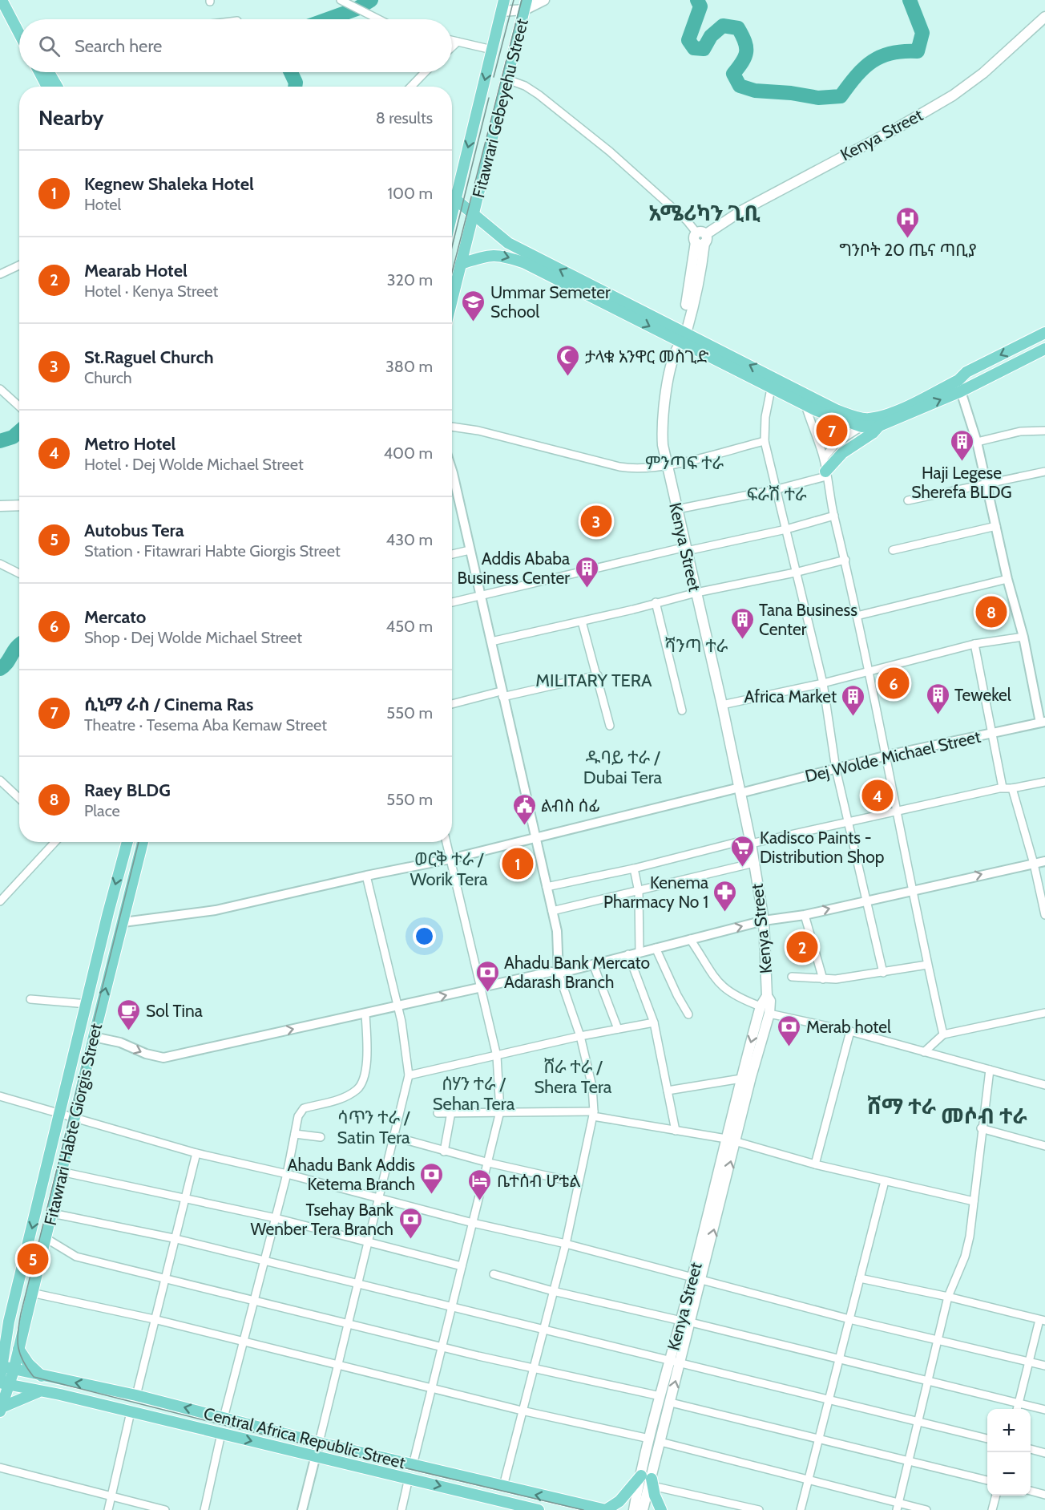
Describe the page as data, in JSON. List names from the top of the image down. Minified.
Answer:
{"streets":{"main road":["Fitawrari Gebeyehu Street","Kenya Street","Fitawrari Habte Giorgis Street","Central Africa Republic Street"],"street":["Dej Wolde Michael Street"]},"crossings":[["Kenya Street","Dej Wolde Michael Street"],["Dej Wolde Michael Street","Fitawrari Habte Giorgis Street"],["Fitawrari Habte Giorgis Street","Central Africa Republic Street"]],"districts":["አሜሪካን ጊቢ","ምንጣፍ ተራ","ፍራሽ ተራ","ሻንጣ ተራ","MILITARY TERA","ዱባይ ተራ / Dubai Tera","ወርቅ ተራ / Worik Tera","ሸራ ተራ / Shera Tera","ሰሃን ተራ / Sehan Tera","ሸማ ተራ","መሶብ ተራ","ሳጥን ተራ / Satin Tera"],"places":{"hospital":["ግንቦት 20 ጤና ጣቢያ"],"school or university":["Ummar Semeter School"],"mosque":["ታላቁ አንዋር መስጊድ"],"building":["Haji Legese Sherefa BLDG","Addis Ababa Business Center","Tana Business Center","Tewekel","Africa Market"],"public building":["ልብስ ሰፊ"],"supermarket":["Kadisco Paints - Distribution Shop"],"pharmacy":["Kenema Pharmacy No 1"],"bank":["Ahadu Bank Mercato Adarash Branch","Merab hotel","Ahadu Bank Addis Ketema Branch","Tsehay Bank Wenber Tera Branch"],"cafe":["Sol Tina"],"hotel":["ቤተሰብ ሆቴል"]},"page":{"search":"Search here","heading":["Nearby","8 results"],"list":[{"mark":"1","name":"Kegnew Shaleka Hotel","note":"Hotel","value":"100 m"},{"mark":"2","name":"Mearab Hotel","note":"Hotel · Kenya Street","value":"320 m"},{"mark":"3","name":"St.Raguel Church","note":"Church","value":"380 m"},{"mark":"4","name":"Metro Hotel","note":"Hotel · Dej Wolde Michael Street","value":"400 m"},{"mark":"5","name":"Autobus Tera","note":"Station · Fitawrari Habte Giorgis Street","value":"430 m"},{"mark":"6","name":"Mercato","note":"Shop · Dej Wolde Michael Street","value":"450 m"},{"mark":"7","name":"ሲኒማ ራስ / Cinema Ras","note":"Theatre · Tesema Aba Kemaw Street","value":"550 m"},{"mark":"8","name":"Raey BLDG","note":"Place","value":"550 m"}],"pins":["7","3","8","6","4","1","2","5"],"map_buttons":["+","−"]}}
